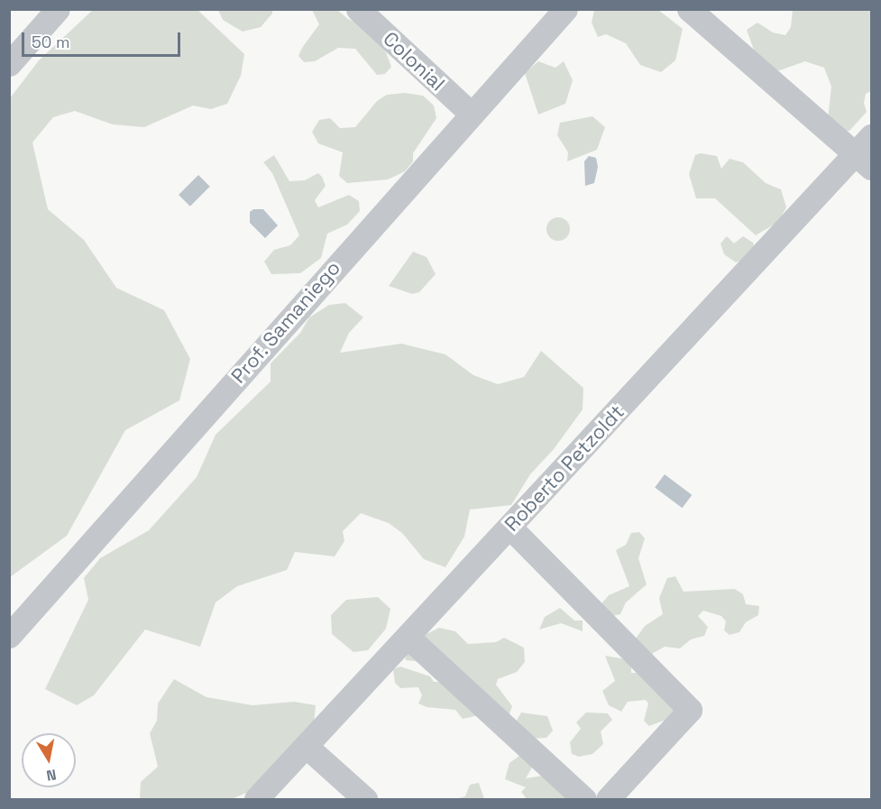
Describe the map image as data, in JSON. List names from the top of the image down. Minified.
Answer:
{"streets":{"street":["Colonial","Prof. Samaniego","Roberto Petzoldt"]},"crossings":[["Colonial","Prof. Samaniego"]],"scale_bar":"50 m","north":"bottom"}
